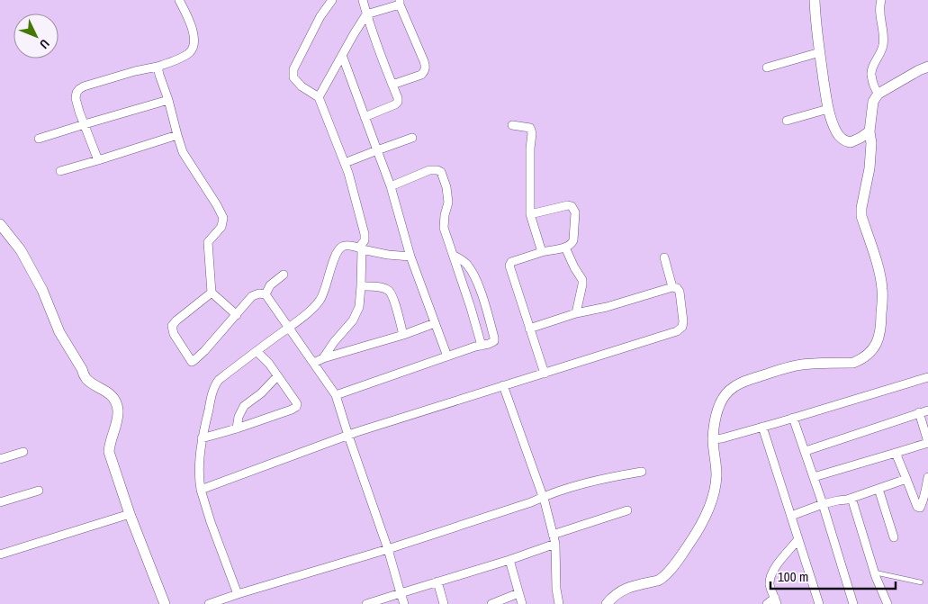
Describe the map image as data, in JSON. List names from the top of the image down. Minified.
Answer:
{"scale_bar":"100 m","north":"bottom right"}
